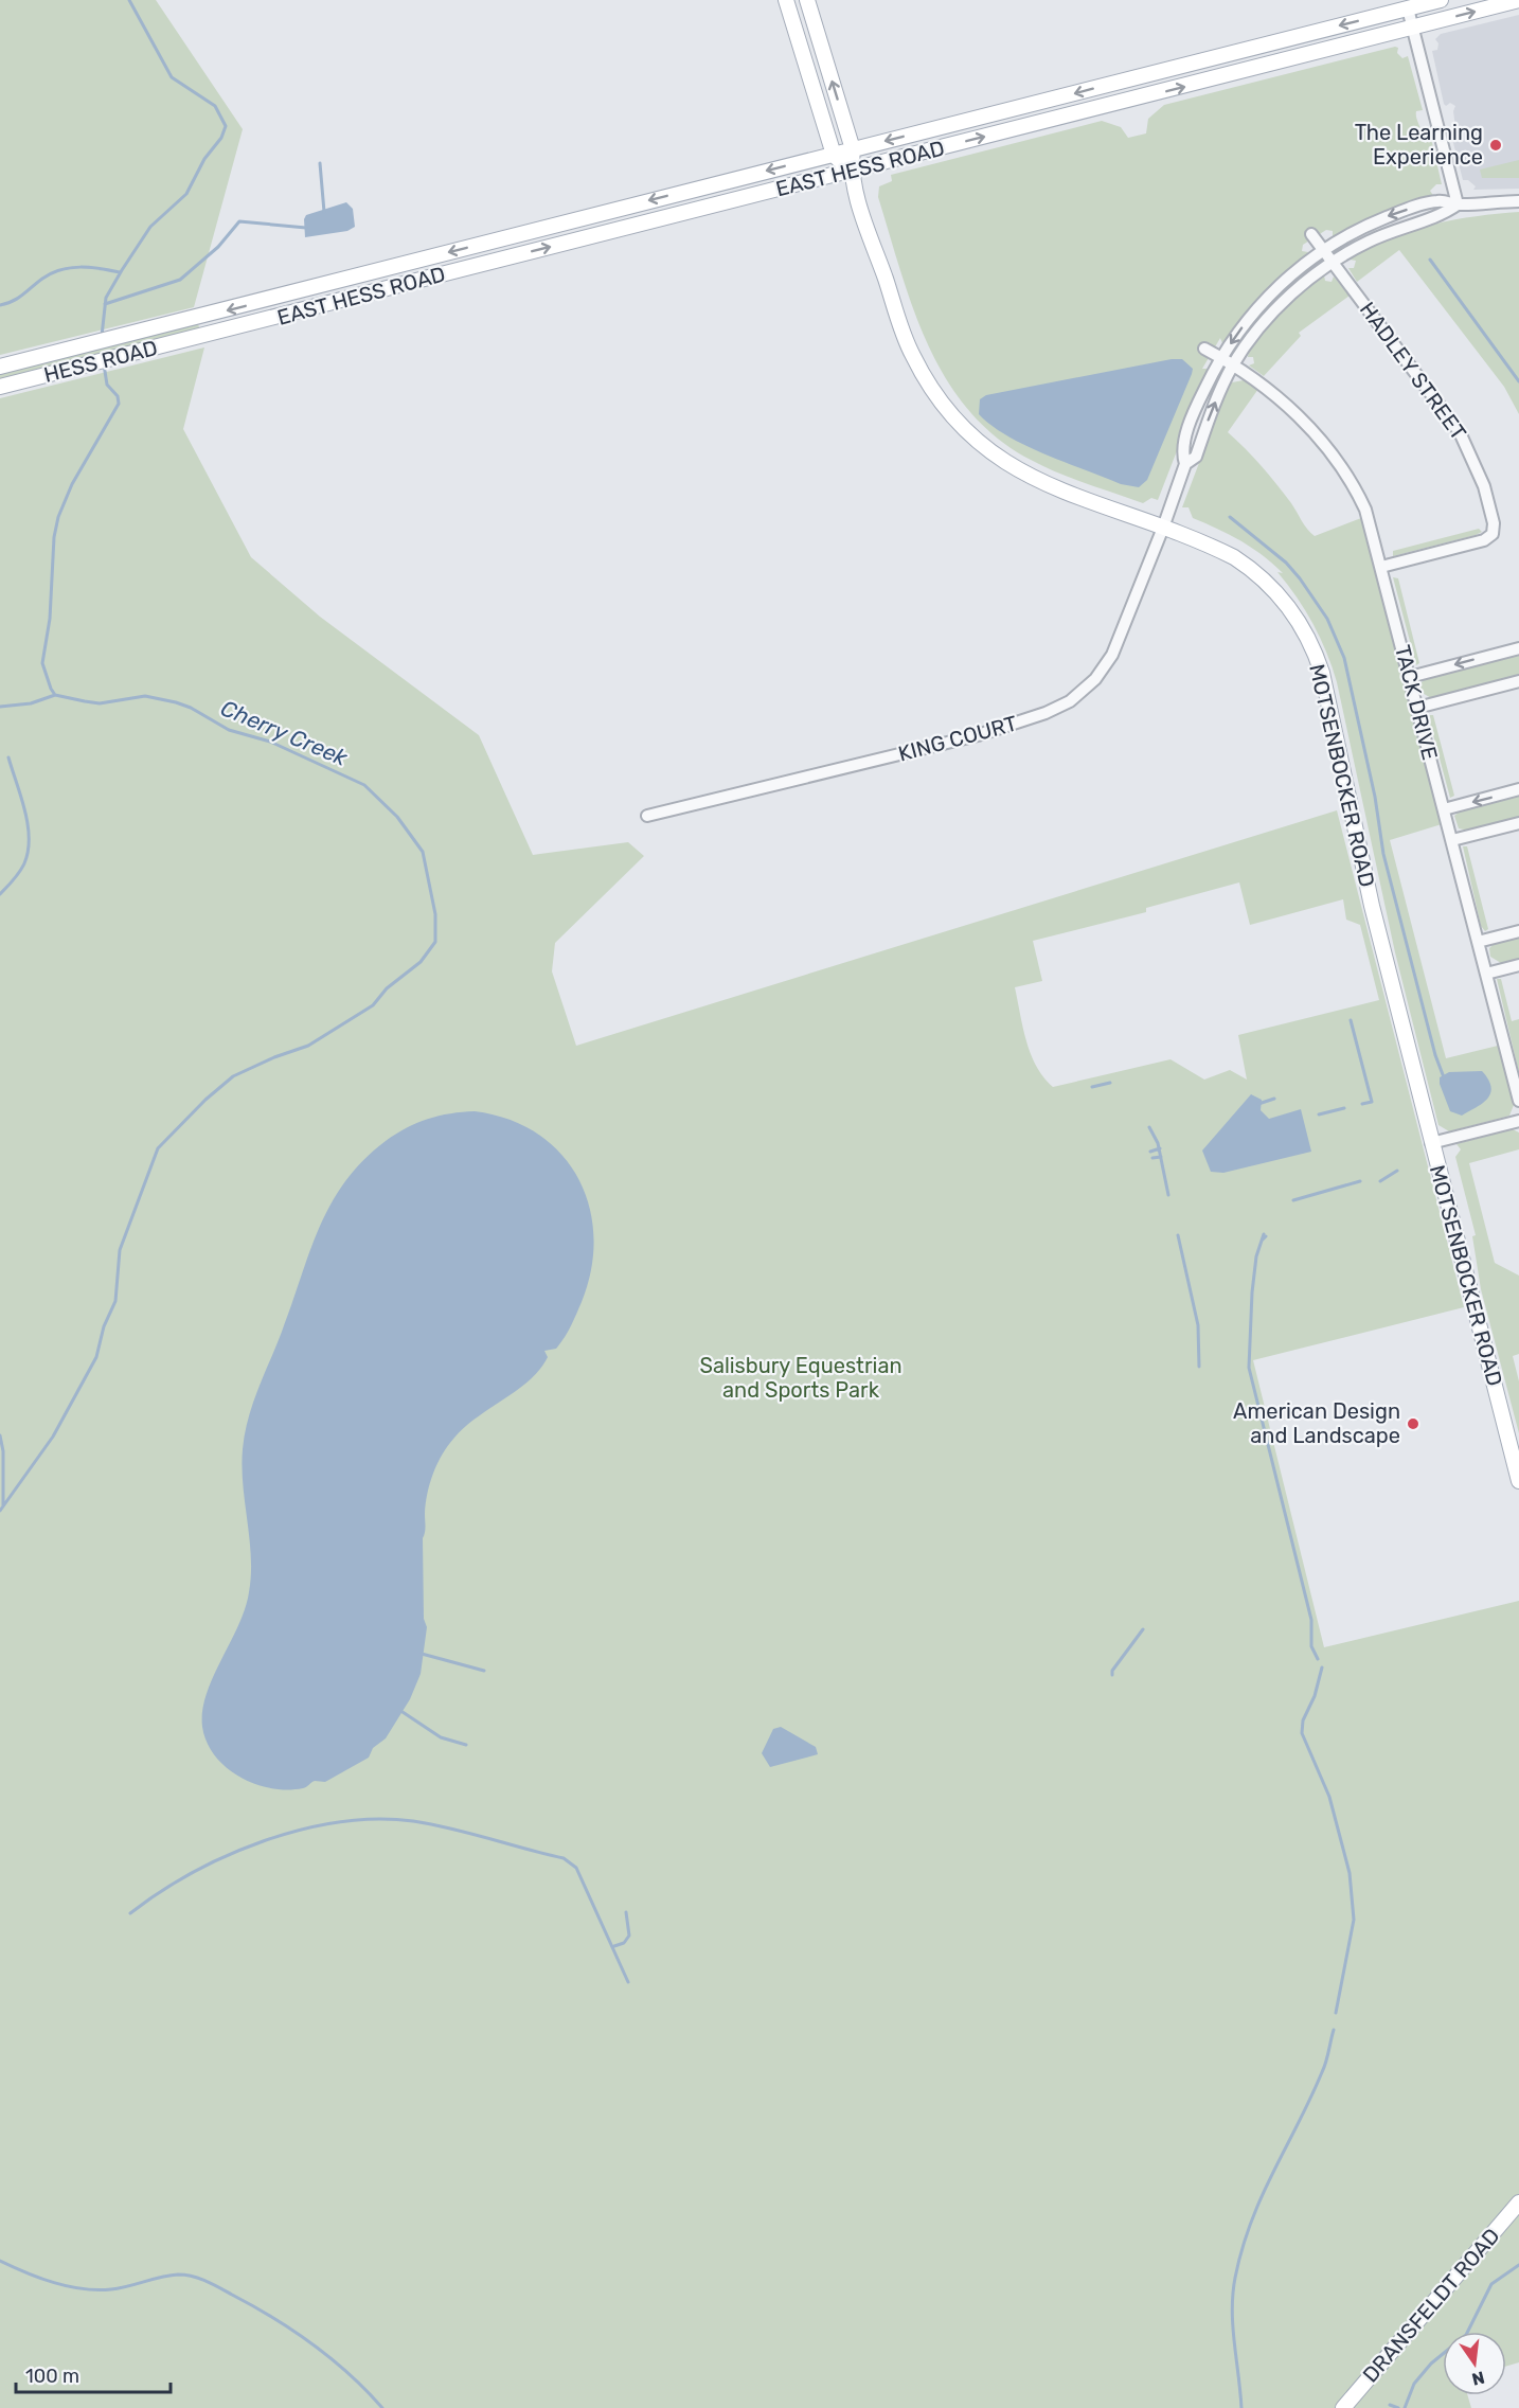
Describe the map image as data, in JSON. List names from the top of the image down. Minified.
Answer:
{"streets":{"main road":["EAST HESS ROAD","HESS ROAD","MOTSENBOCKER ROAD","DRANSFELDT ROAD"],"street":["HADLEY STREET","TACK DRIVE","KING COURT"]},"crossings":[["EAST HESS ROAD","HESS ROAD"],["EAST HESS ROAD","MOTSENBOCKER ROAD"],["HADLEY STREET","TACK DRIVE"],["KING COURT","MOTSENBOCKER ROAD"]],"water":["Cherry Creek"],"parks":["Salisbury Equestrian and Sports Park"],"places":["The Learning Experience","American Design and Landscape"],"scale_bar":"100 m","north":"bottom"}
